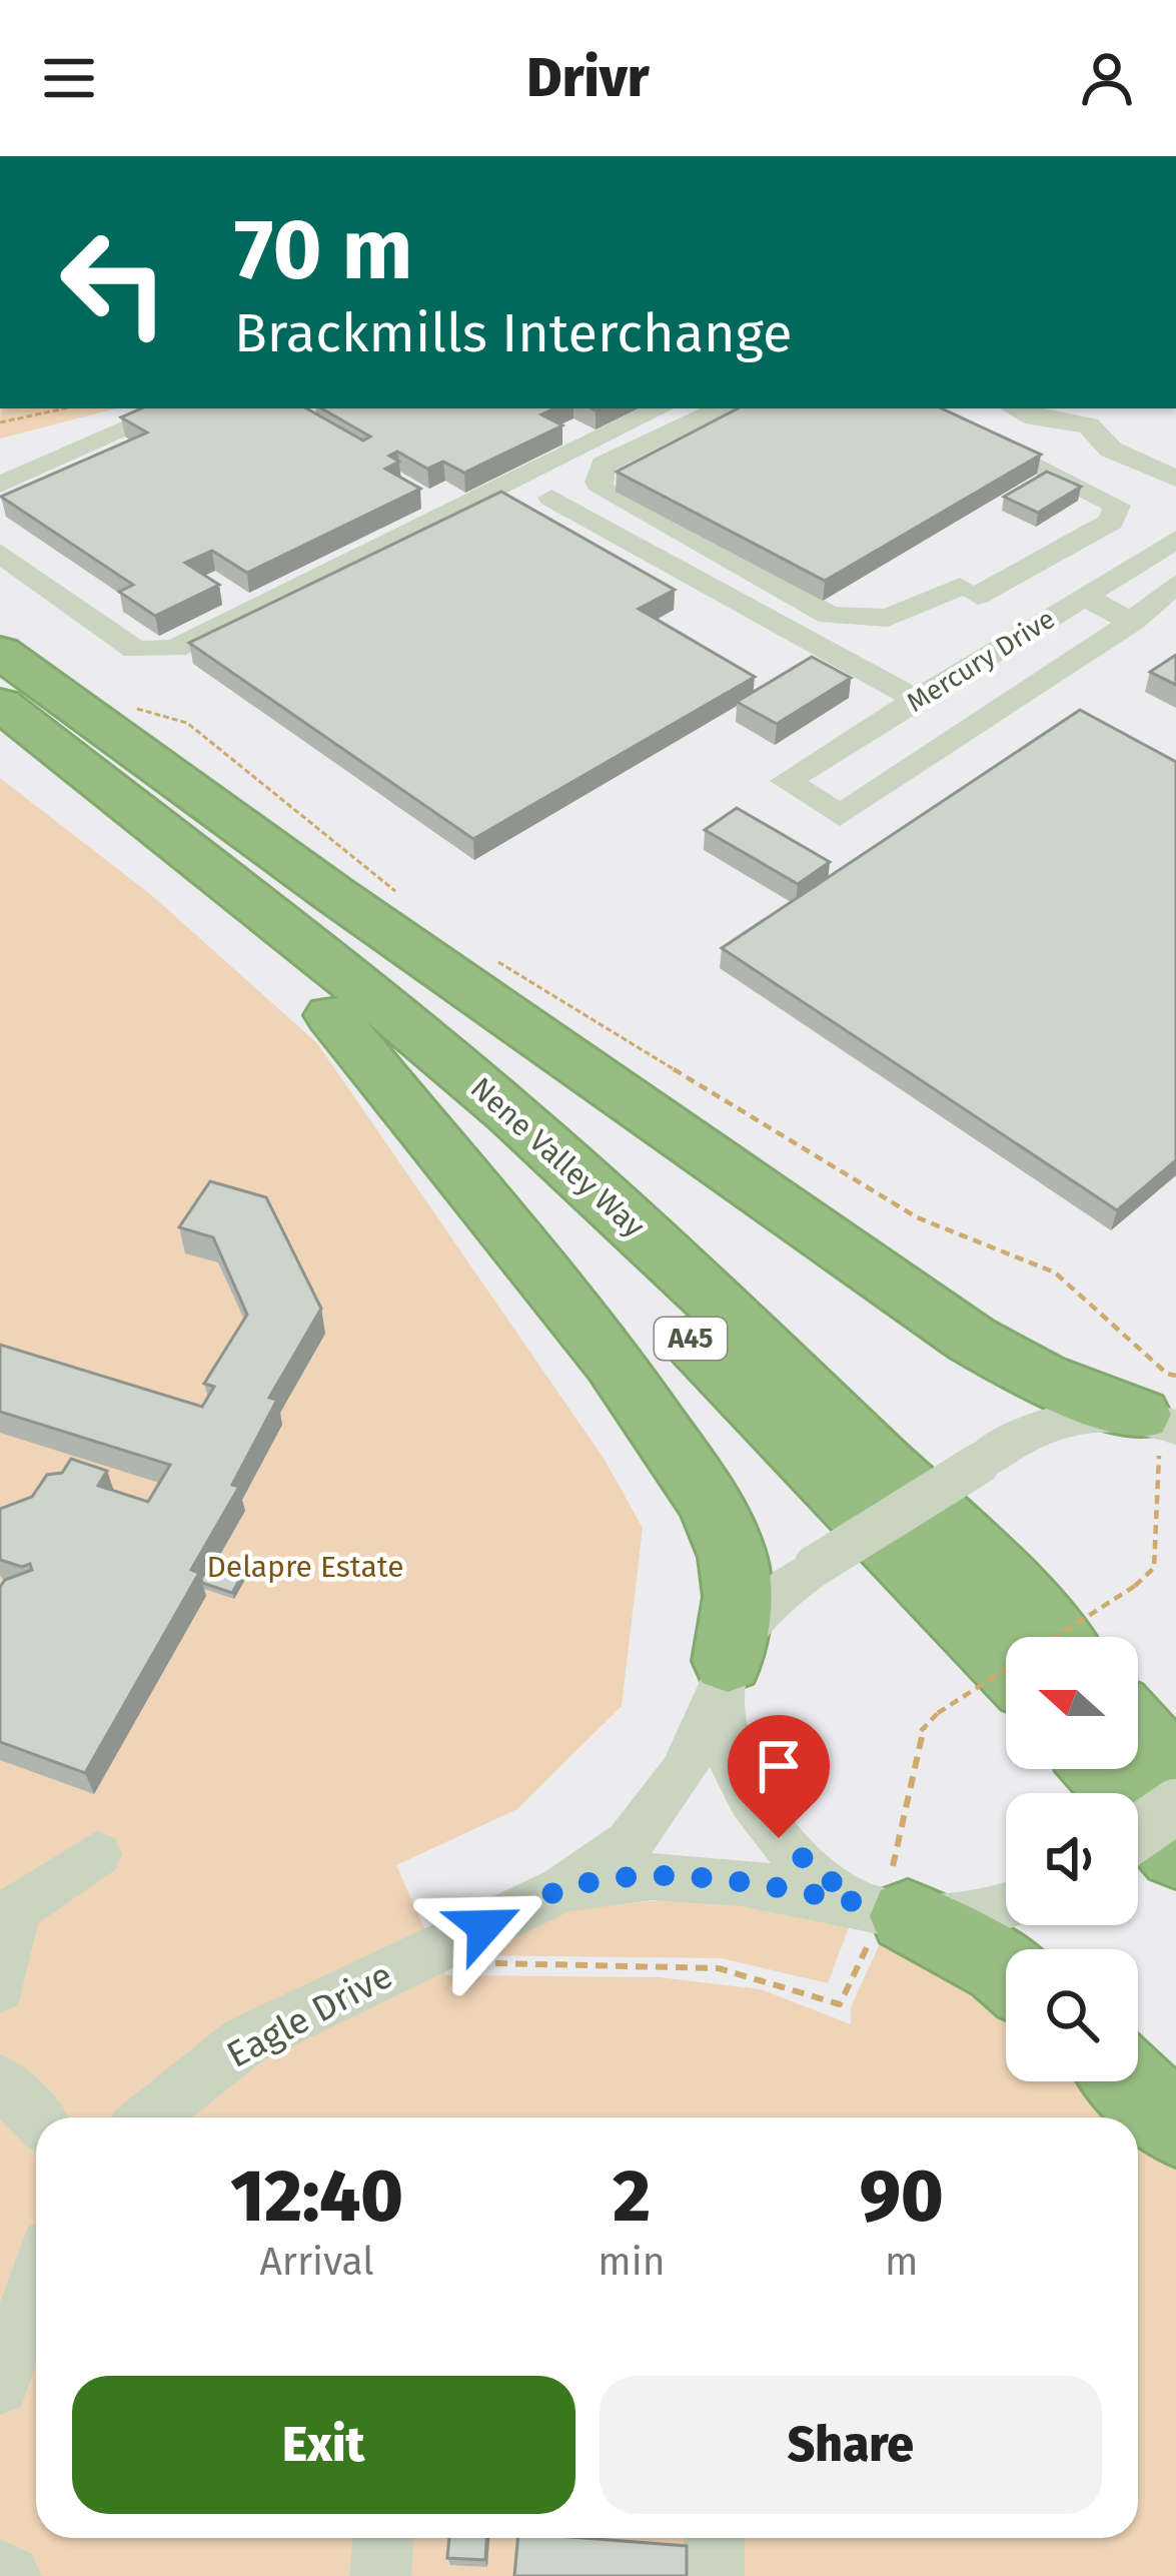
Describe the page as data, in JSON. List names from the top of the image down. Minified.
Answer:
{"streets":{"highway":["Nene Valley Way","A45"],"street":["Mercury Drive","Eagle Drive"]},"parks":["Delapre Estate"],"north":"left","page":{"header":"Drivr","turn":["70 m","Brackmills Interchange"],"eta":["12:40","Arrival","2","min","90","m"],"buttons":["Exit","Share"]}}
